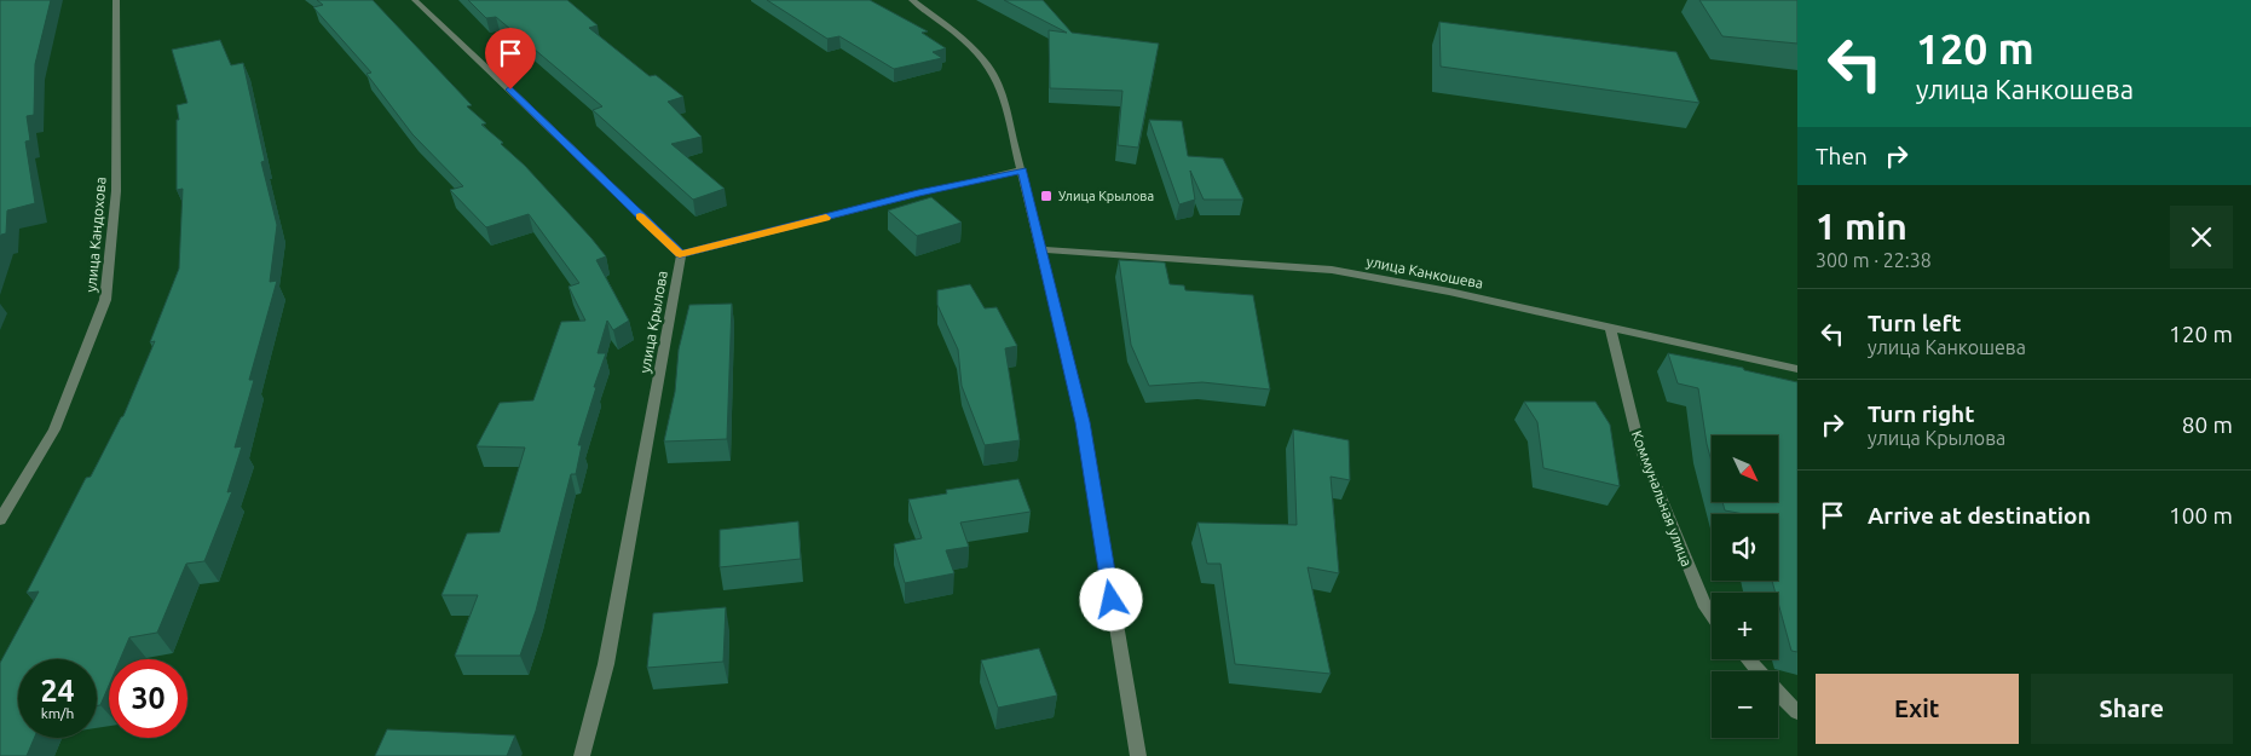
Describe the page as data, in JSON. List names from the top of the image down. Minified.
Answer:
{"streets":{"street":["улица Кандохова","улица Канкошева","улица Крылова","Коммунальная улица"]},"crossings":[["улица Канкошева","Коммунальная улица"]],"places":{"transit":["Улица Крылова"]},"north":"bottom right","page":{"turn":["120 m","улица Канкошева"],"then":"Then","heading":["1 min","300 m · 22:38"],"list":[{"name":"Turn left","note":"улица Канкошева","value":"120 m"},{"name":"Turn right","note":"улица Крылова","value":"80 m"},{"name":"Arrive at destination","value":"100 m"}],"map_buttons":["+","−"],"speed":"24 km/h","limit":"30","buttons":["Exit","Share"]}}
